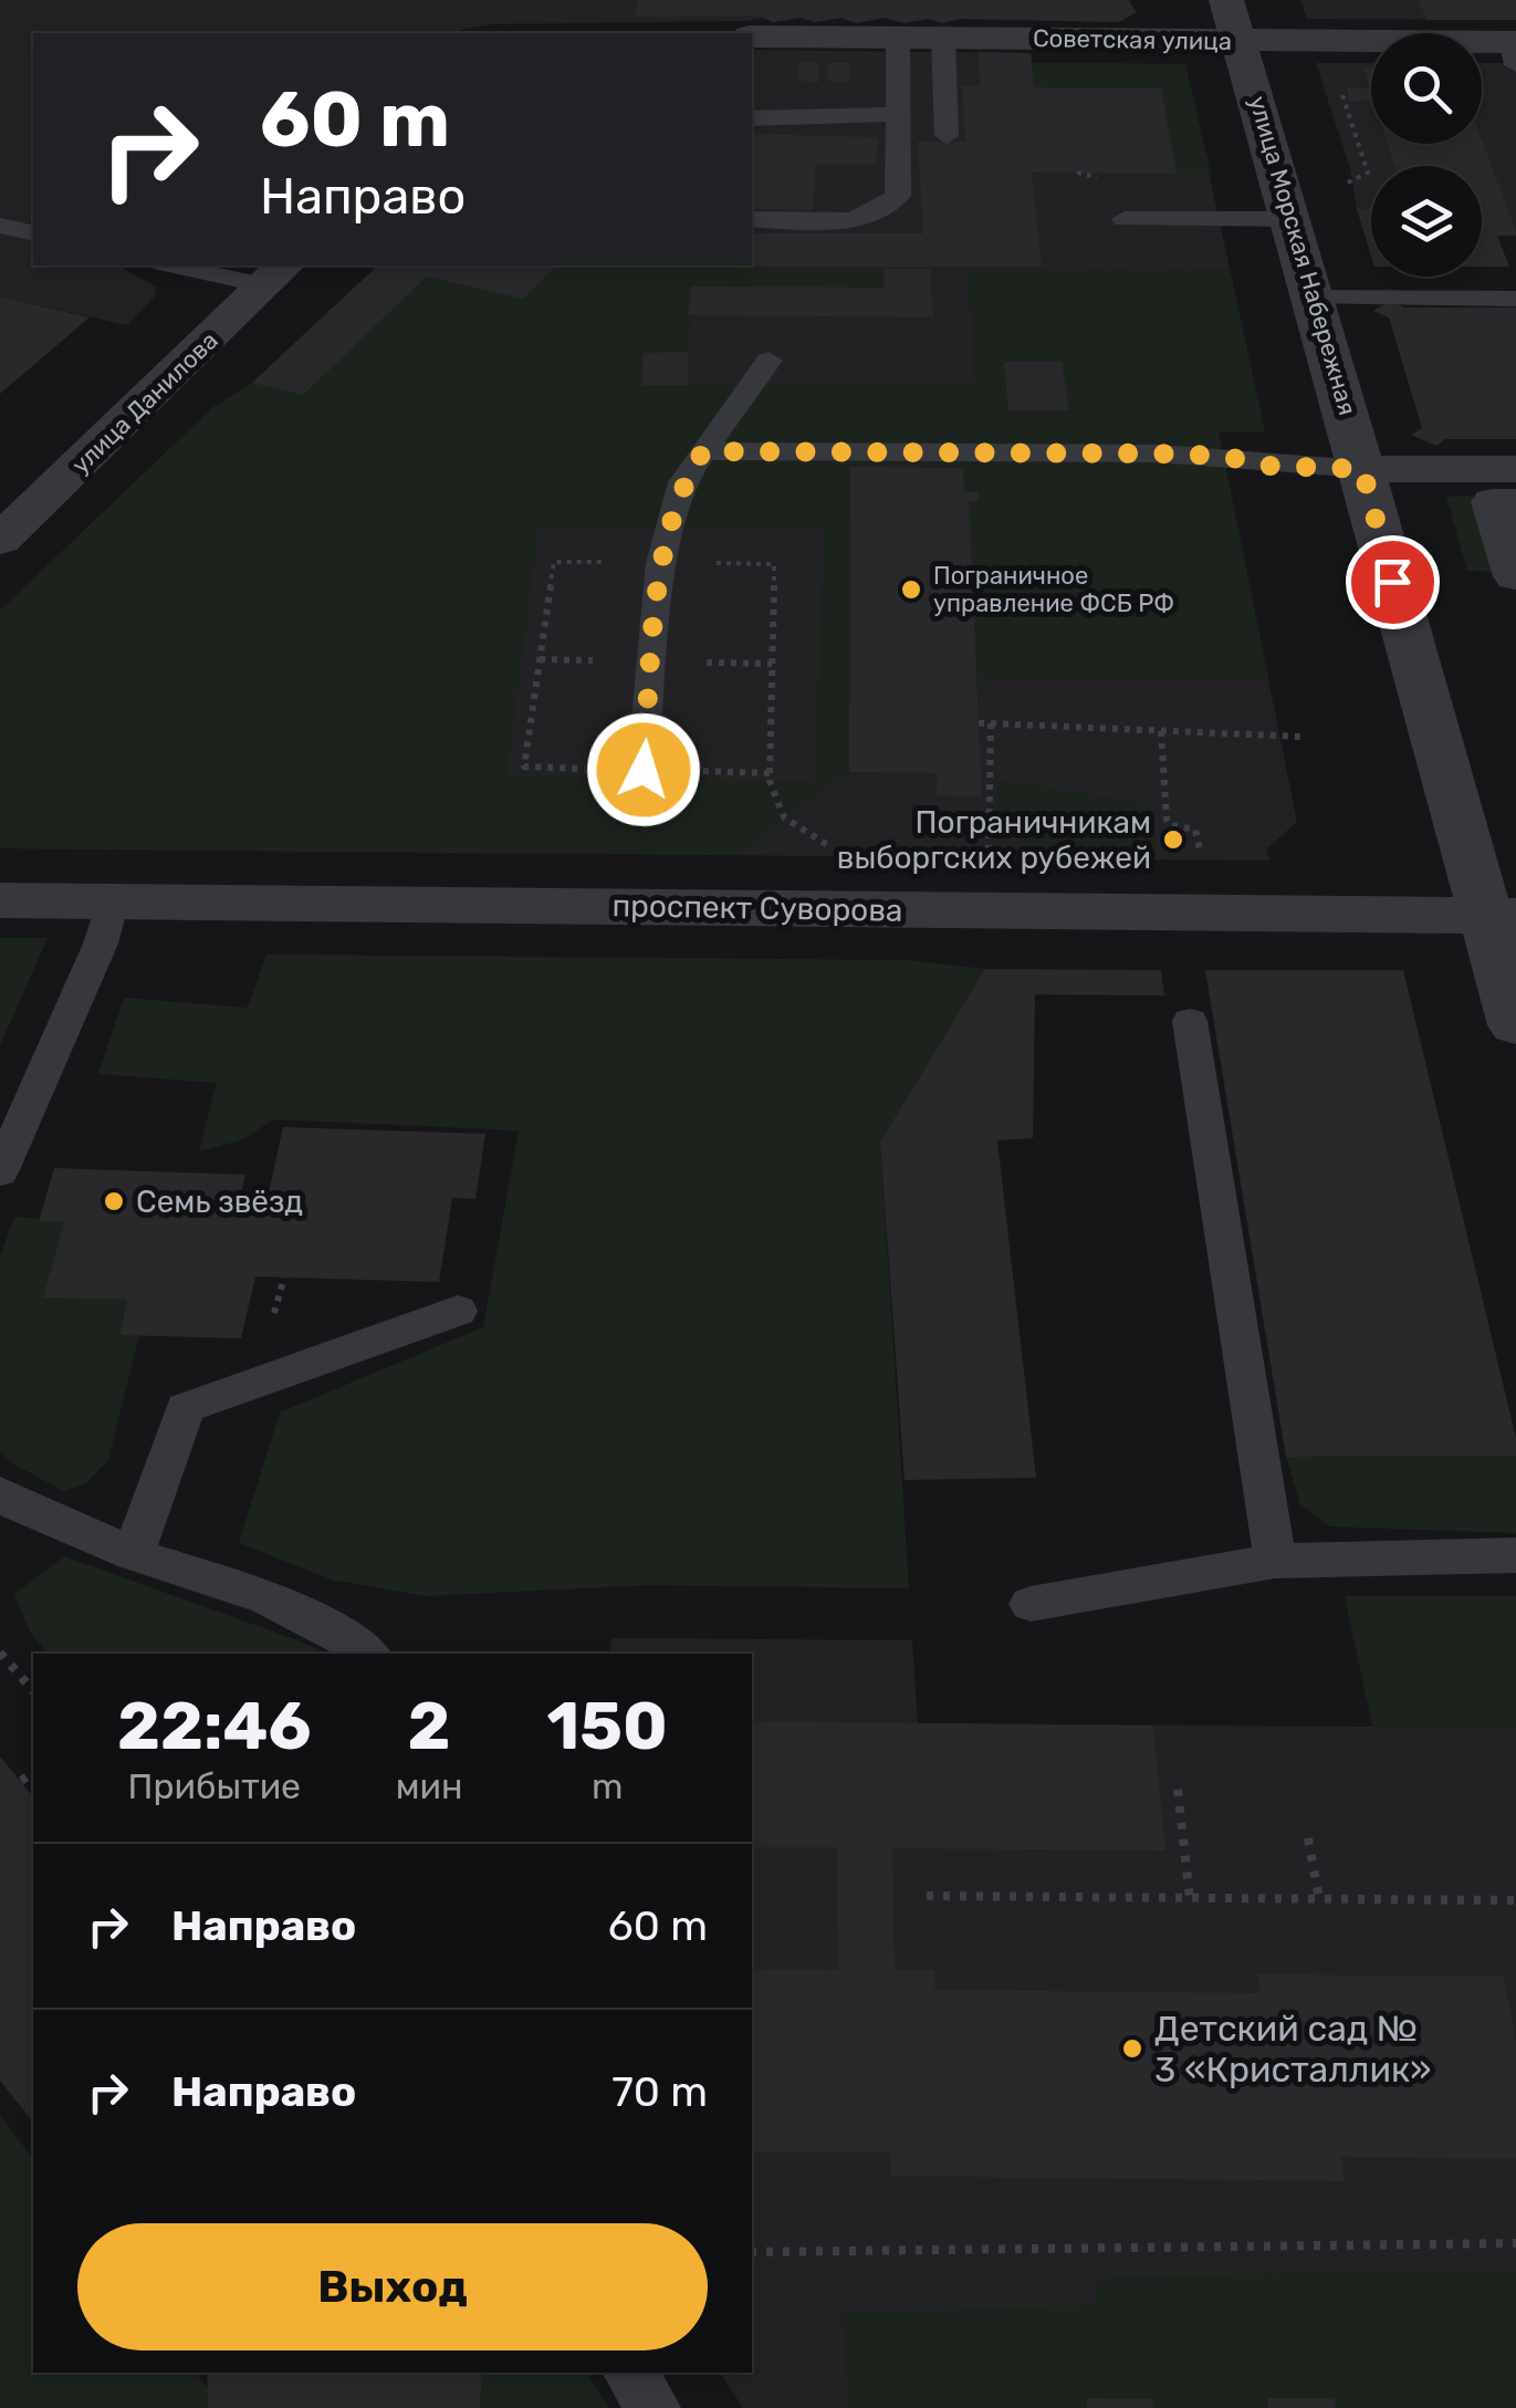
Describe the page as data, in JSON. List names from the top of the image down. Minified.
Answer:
{"streets":{"street":["Советская улица","улица Морская Набережная","улица Данилова","проспект Суворова"]},"crossings":[["Советская улица","улица Морская Набережная"],["улица Морская Набережная","проспект Суворова"]],"places":["Пограничное управление ФСБ РФ","Пограничникам выборгских рубежей","Семь звёзд","Детский сад № 3 «Кристаллик»"],"page":{"turn":["60 m","Направо"],"eta":["22:46","Прибытие","2","мин","150","m"],"list":[{"name":"Направо","value":"60 m"},{"name":"Направо","value":"70 m"}],"buttons":"Выход"}}
